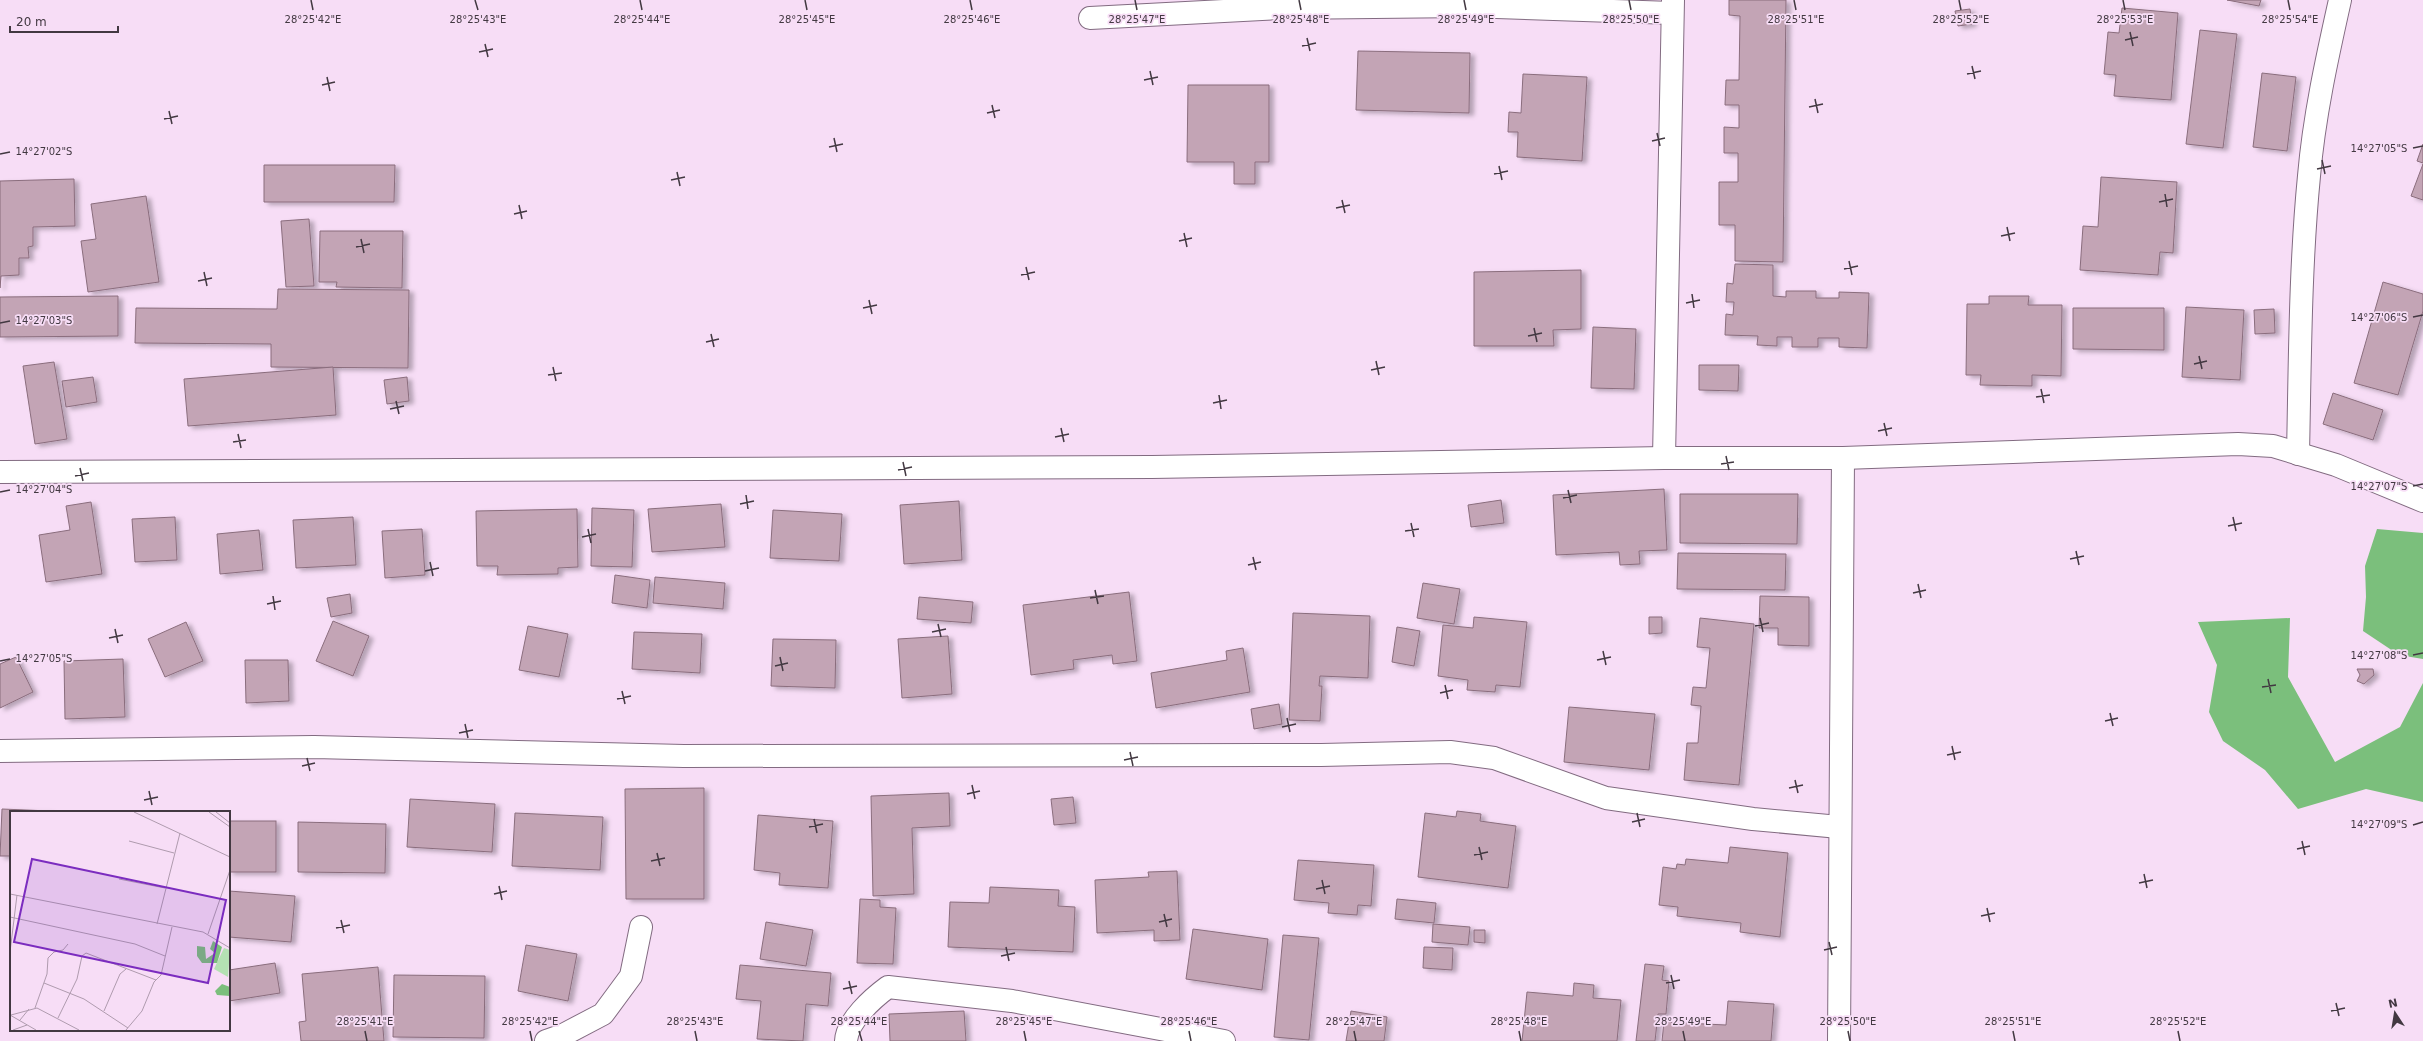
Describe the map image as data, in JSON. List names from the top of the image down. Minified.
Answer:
{"scale_bar":"20 m","north":"top","coordinates":["28°25'54\"E","28°25'42\"E","28°25'43\"E","28°25'44\"E","28°25'45\"E","28°25'46\"E","28°25'47\"E","28°25'48\"E","28°25'49\"E","28°25'50\"E","28°25'51\"E","28°25'52\"E","28°25'53\"E","14°27'05\"S","14°27'02\"S","14°27'06\"S","14°27'03\"S","14°27'07\"S","14°27'04\"S","14°27'08\"S","14°27'09\"S","28°25'41\"E"]}
